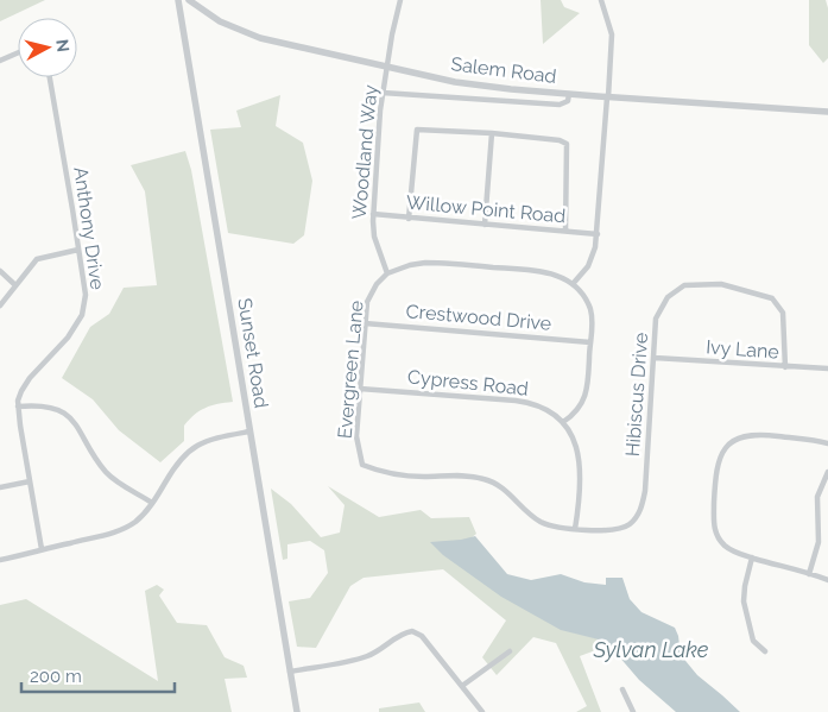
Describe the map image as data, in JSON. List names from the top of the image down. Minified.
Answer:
{"streets":{"street":["Salem Road","Woodland Way","Willow Point Road","Anthony Drive","Crestwood Drive","Ivy Lane","Sunset Road","Evergreen Lane","Cypress Road","Hibiscus Drive"]},"crossings":[["Salem Road","Woodland Way"],["Woodland Way","Willow Point Road"],["Woodland Way","Evergreen Lane"],["Crestwood Drive","Evergreen Lane"],["Ivy Lane","Hibiscus Drive"],["Evergreen Lane","Cypress Road"],["Evergreen Lane","Hibiscus Drive"],["Cypress Road","Hibiscus Drive"]],"water":["Sylvan Lake"],"scale_bar":"200 m","north":"right"}
